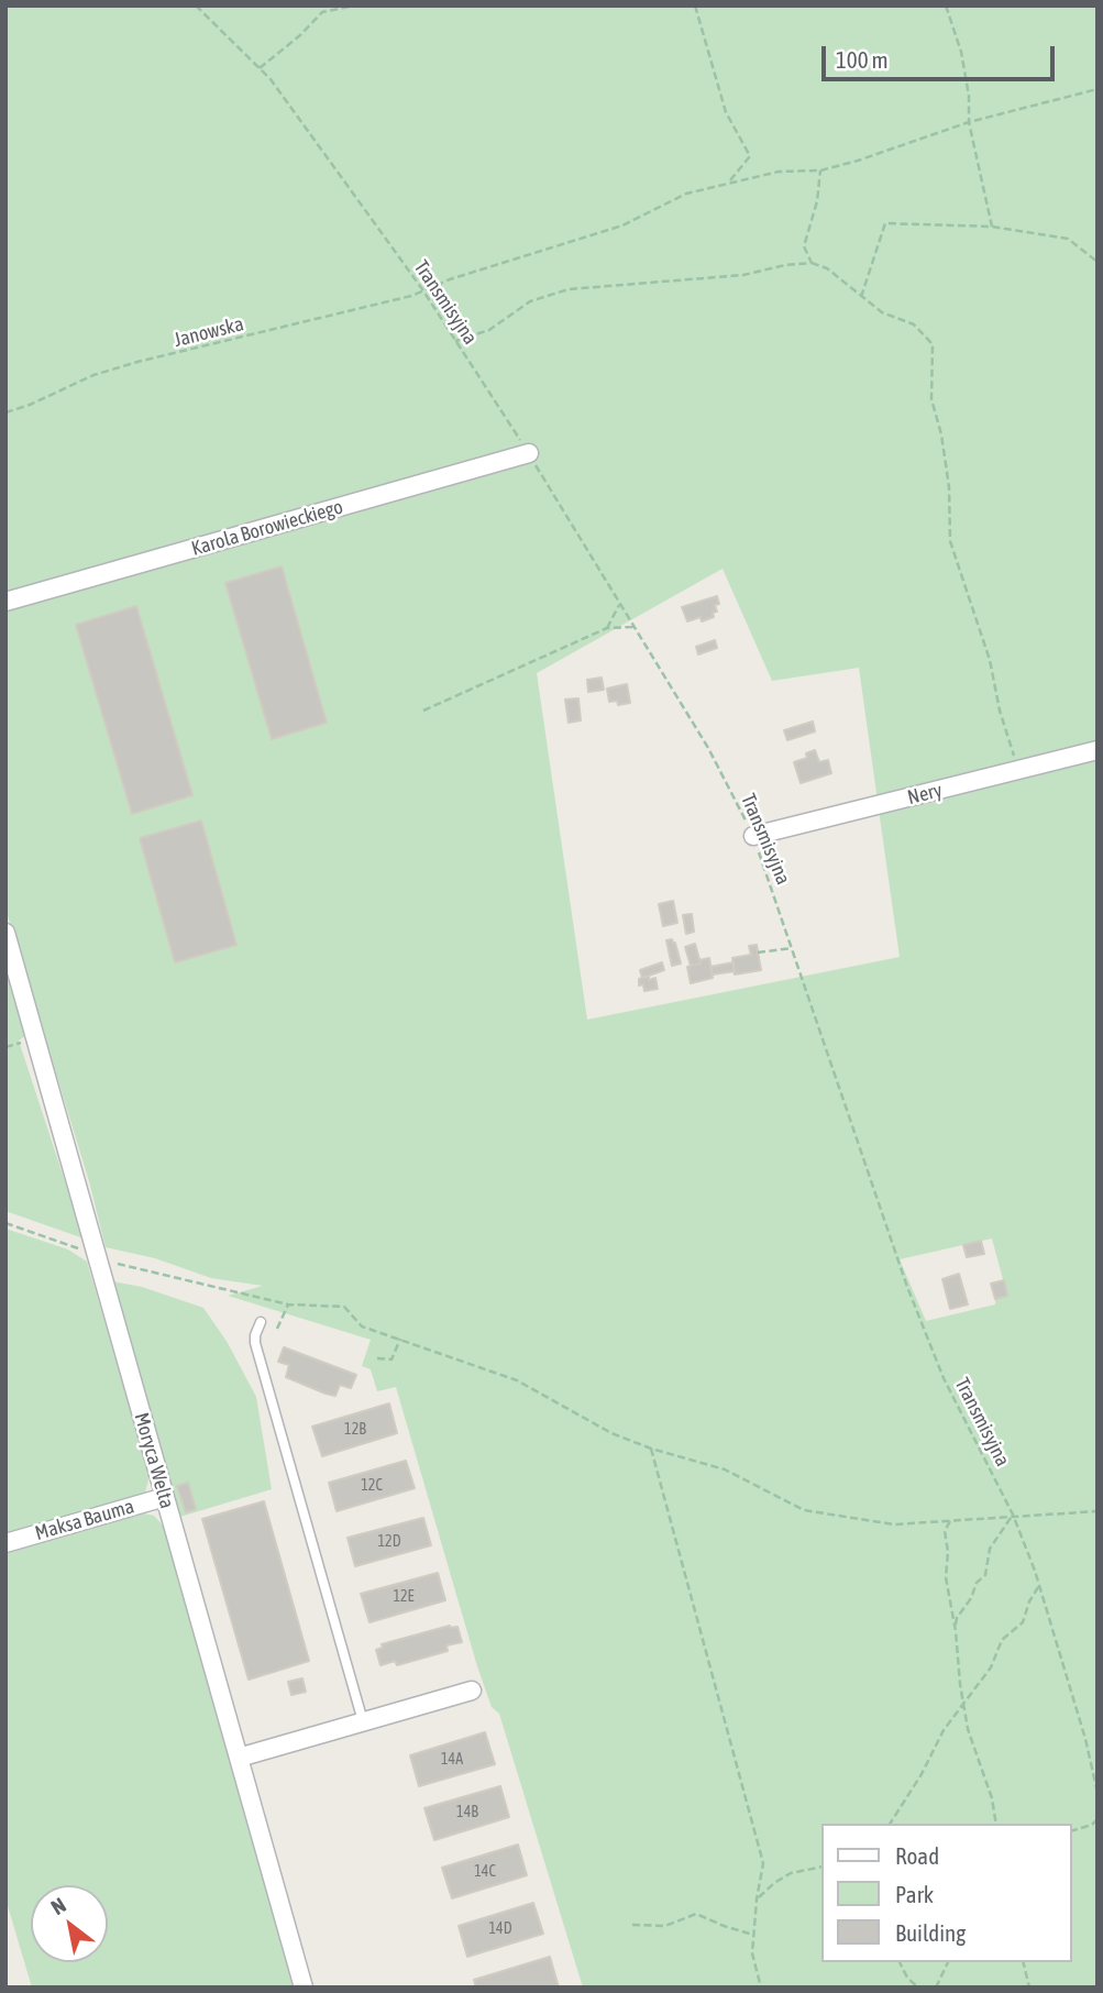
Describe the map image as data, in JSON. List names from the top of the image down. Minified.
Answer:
{"streets":{"street":["Karola Borowieckiego","Nery","Moryca Welta","Maksa Bauma"],"path":["Transmisyjna","Janowska"]},"crossings":[["Transmisyjna","Janowska"],["Transmisyjna","Karola Borowieckiego"],["Transmisyjna","Nery"],["Moryca Welta","Maksa Bauma"]],"house_numbers":["12B","12C","12D","12E","14A","14B","14C","14D"],"legend":["Road","Park","Building"],"scale_bar":"100 m","north":"top left"}
